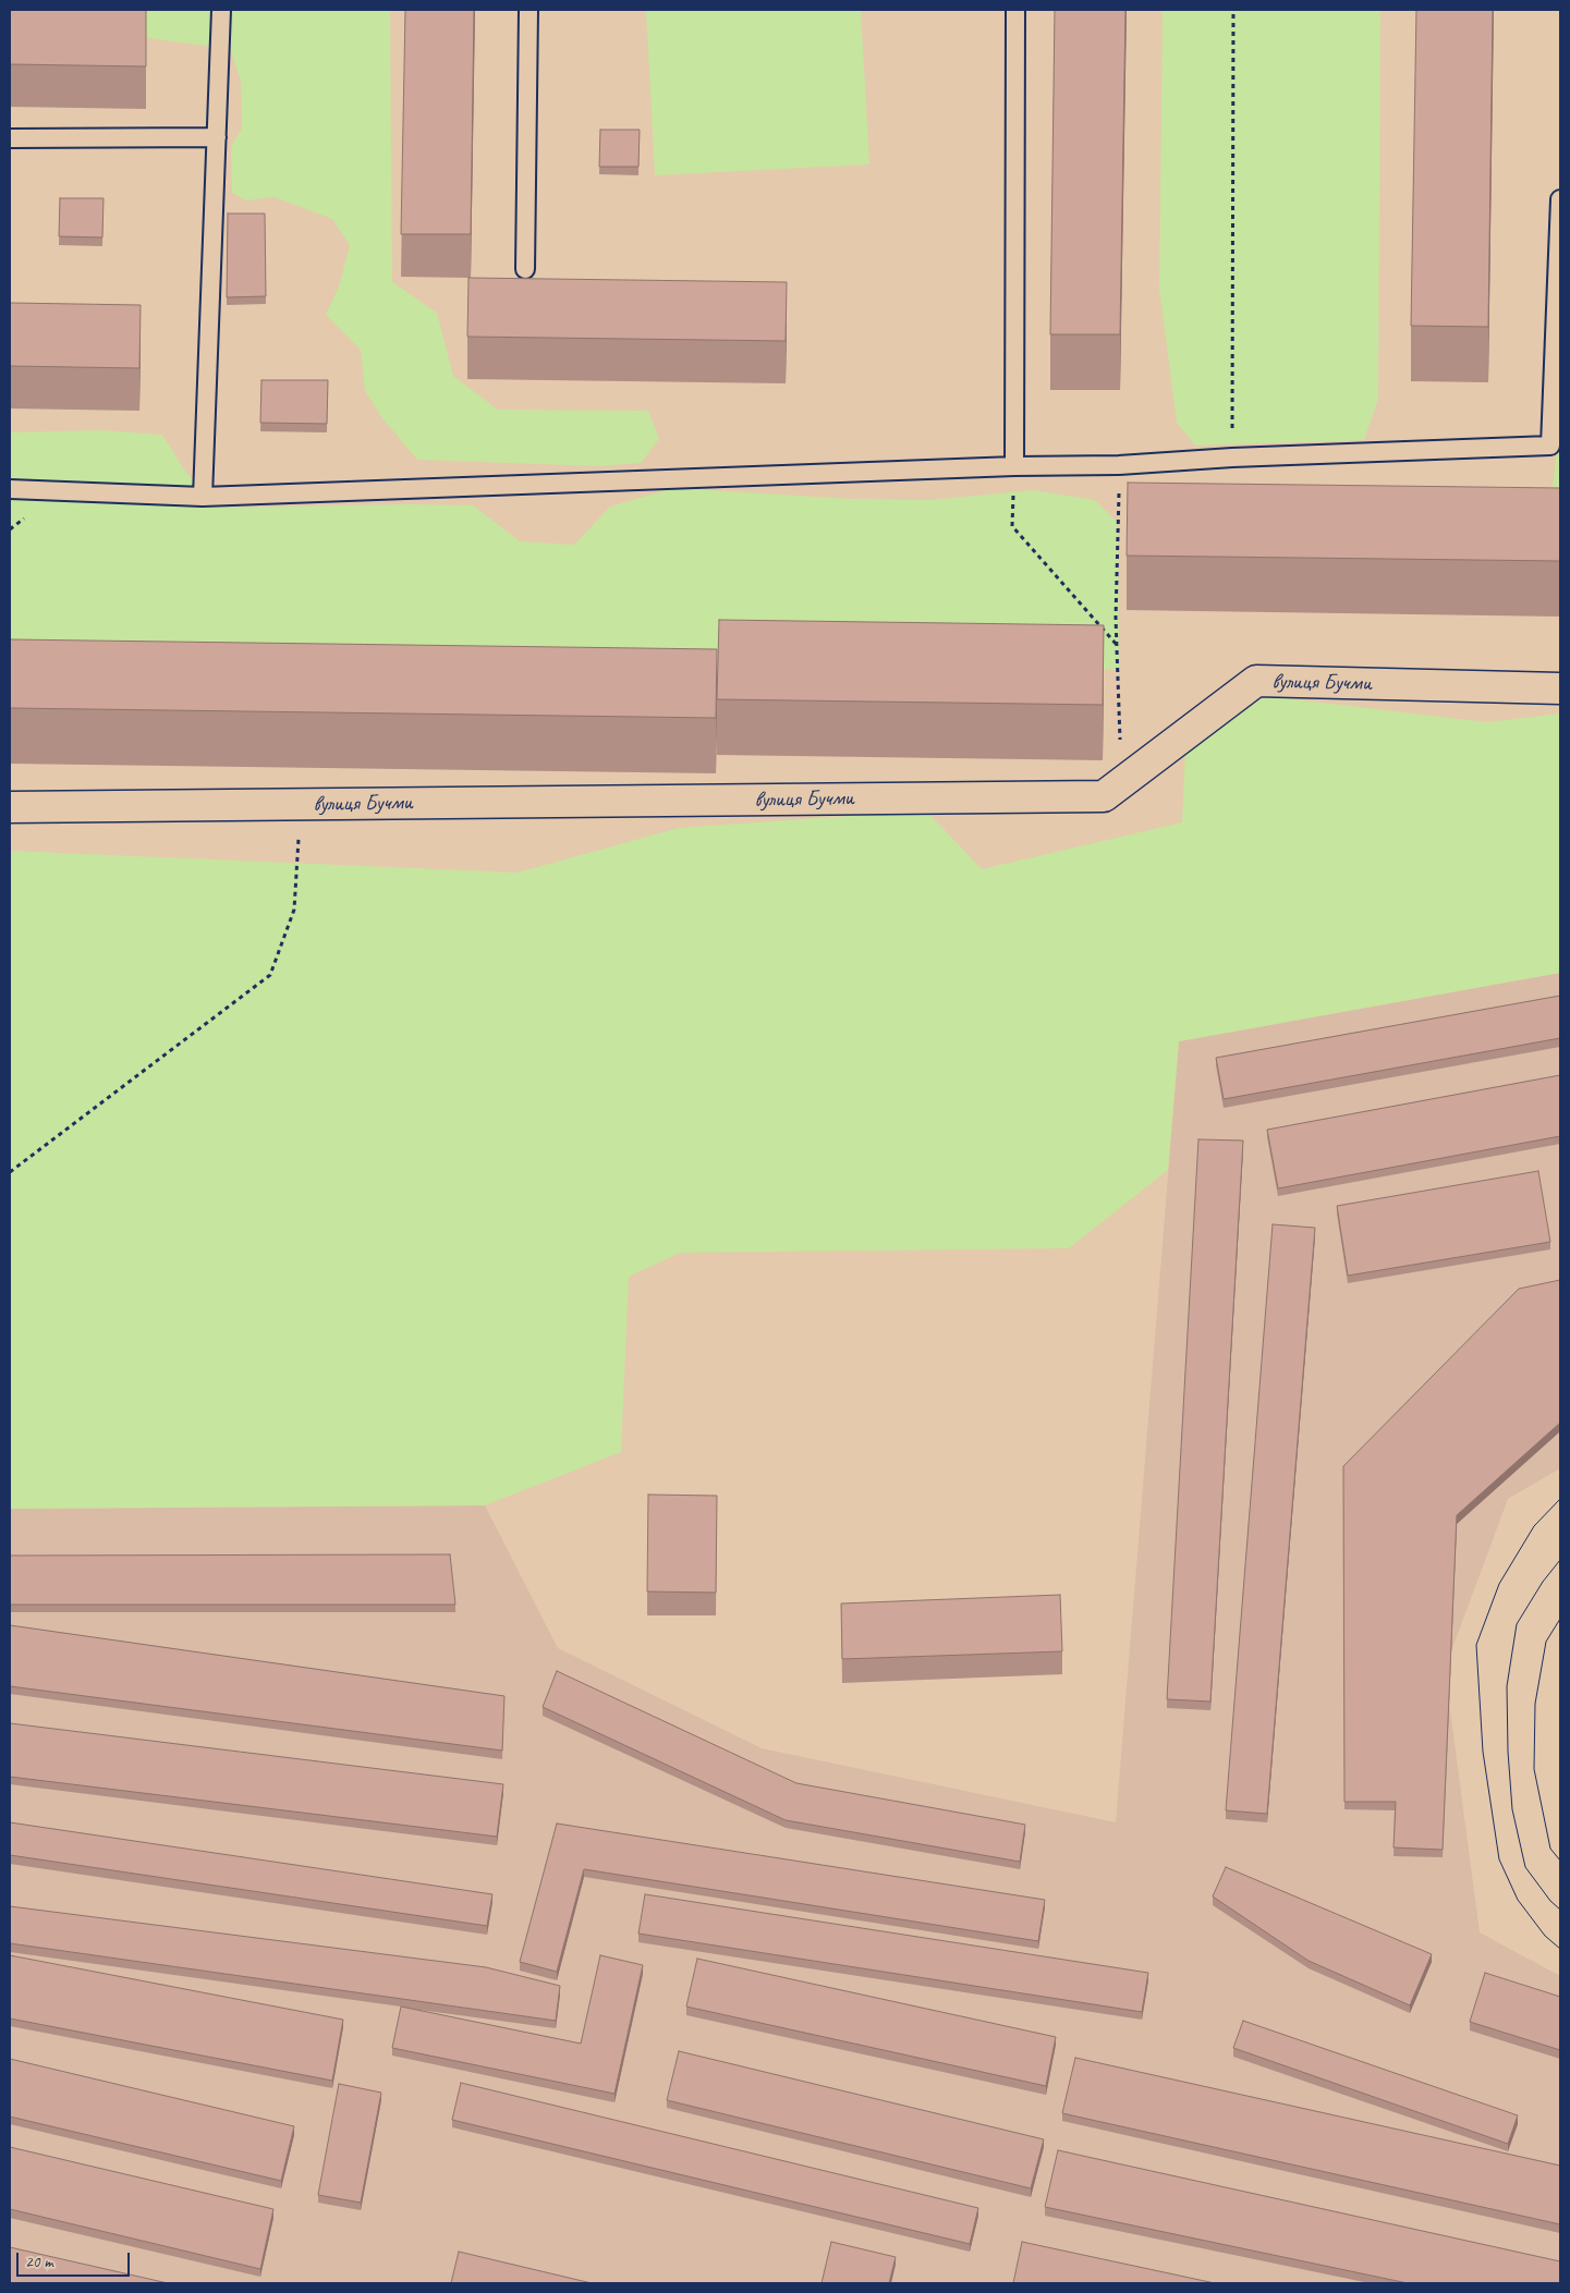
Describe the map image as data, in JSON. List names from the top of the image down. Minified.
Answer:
{"streets":{"street":["вулиця Бучми"]},"scale_bar":"20 m"}
